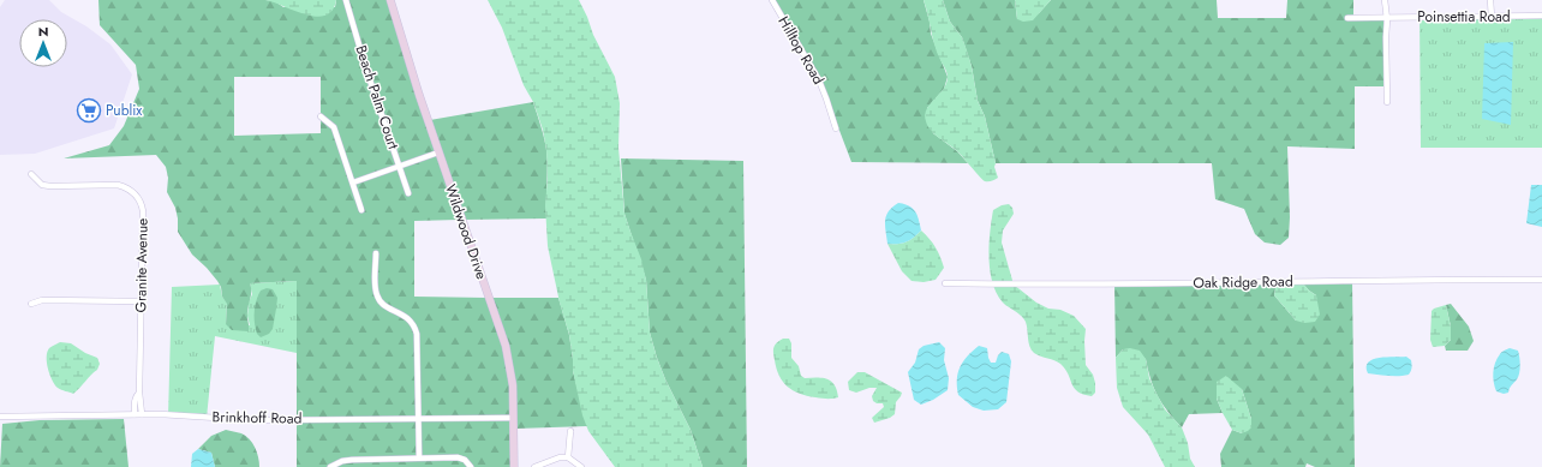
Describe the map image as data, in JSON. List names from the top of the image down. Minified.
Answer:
{"streets":{"street":["Poinsettia Road","Hilltop Road","Beach Palm Court","Wildwood Drive","Granite Avenue","Oak Ridge Road","Brinkhoff Road"]},"crossings":[["Wildwood Drive","Brinkhoff Road"],["Granite Avenue","Brinkhoff Road"]],"places":{"supermarket":["Publix"]},"north":"top"}
